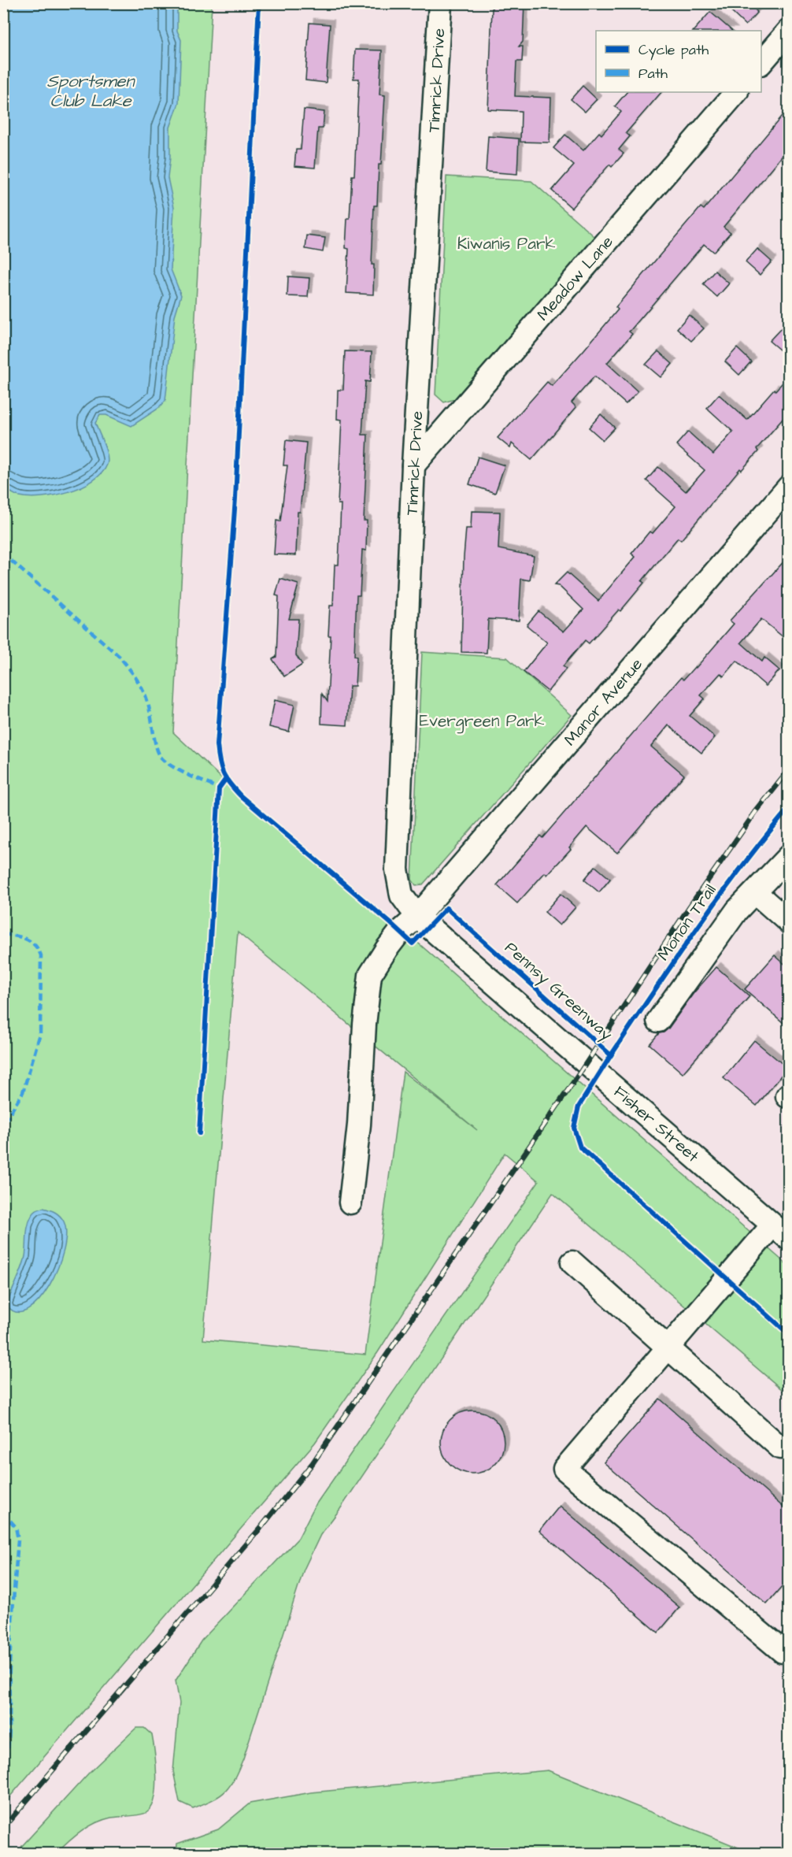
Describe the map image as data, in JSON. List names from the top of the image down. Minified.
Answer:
{"streets":{"street":["Timrick Drive","Meadow Lane","Manor Avenue","Fisher Street"],"cycle path":["Monon Trail","Pennsy Greenway"]},"crossings":[["Timrick Drive","Meadow Lane"],["Timrick Drive","Manor Avenue"],["Timrick Drive","Fisher Street"],["Manor Avenue","Fisher Street"]],"water":["Sportsmen Club Lake"],"parks":["Kiwanis Park","Evergreen Park"],"legend":["Cycle path","Path"]}
